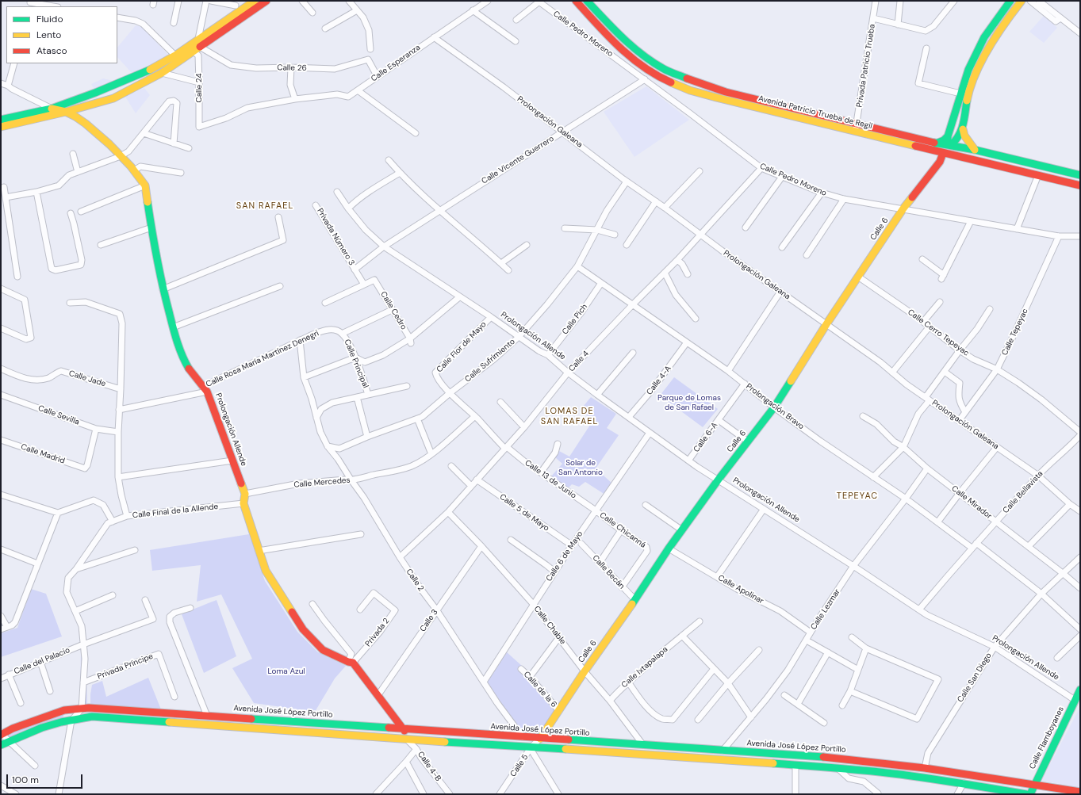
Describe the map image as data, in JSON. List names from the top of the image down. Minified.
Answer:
{"streets":{"main road":["Avenida Patricio Trueba de Regil","Calle 6","Prolongación Allende","Avenida José López Portillo","Calle Flamboyanes"],"street":["Calle Pedro Moreno","Calle Esperanza","Privada Patricio Trueba","Calle 26","Calle 24","Prolongación Galeana","Calle Vicente Guerrero","Privada Número 3","Calle Cedro","Calle Pich","Calle Tepeyac","Calle Cerro Tepeyac","Calle Flor de Mayo","Calle Rosa María Martínez Denegri","Calle Sufrimiento","Calle 4","Calle Principal","Calle Jade","Calle 4-A","Prolongación Bravo","Calle Sevilla","Calle 6-A","Calle Madrid","Calle 13 de Junio","Calle Mercedes","Calle Bellavista","Calle Mirador","Calle Final de la Allende","Calle 5 de Mayo","Calle Chicanná","Calle 6 de Mayo","Calle Becán","Calle 2","Calle Apolinar","Calle Lezmar","Calle 3","Calle Chable","Privada 2","Calle del Palacio","Privada Príncipe","Calle Ixtapalapa","Calle San Diego","Calle de la 6","Calle 5","Calle 4-B"]},"crossings":[["Calle Pedro Moreno","Calle Vicente Guerrero"],["Calle Pedro Moreno","Calle 6"],["Calle Pedro Moreno","Calle Tepeyac"],["Calle Pedro Moreno","Calle 4"],["Calle Esperanza","Calle 26"],["Calle Esperanza","Calle 24"],["Calle Esperanza","Prolongación Galeana"],["Privada Patricio Trueba","Avenida Patricio Trueba de Regil"],["Avenida Patricio Trueba de Regil","Calle 6"],["Prolongación Galeana","Calle Vicente Guerrero"],["Prolongación Galeana","Calle 6"],["Prolongación Galeana","Calle Tepeyac"],["Prolongación Galeana","Calle Sufrimiento"],["Prolongación Galeana","Calle 4"],["Prolongación Galeana","Calle Bellavista"],["Calle Vicente Guerrero","Privada Número 3"],["Calle Vicente Guerrero","Prolongación Allende"],["Calle 6","Calle Cerro Tepeyac"],["Calle 6","Prolongación Allende"],["Calle 6","Prolongación Bravo"],["Calle 6","Calle Becán"],["Calle 6","Calle Apolinar"],["Calle 6","Calle Chable"],["Calle 6","Calle de la 6"],["Calle 6","Avenida José López Portillo"],["Calle 6","Calle 5"],["Privada Número 3","Calle Cedro"],["Calle Pich","Prolongación Allende"],["Calle Pich","Prolongación Bravo"],["Calle Tepeyac","Calle Cerro Tepeyac"],["Prolongación Allende","Calle Flor de Mayo"],["Prolongación Allende","Calle Rosa María Martínez Denegri"],["Prolongación Allende","Calle Sufrimiento"],["Prolongación Allende","Calle 4"],["Prolongación Allende","Calle 4-A"],["Prolongación Allende","Calle 6-A"],["Prolongación Allende","Calle Mercedes"],["Prolongación Allende","Calle Bellavista"],["Prolongación Allende","Calle 6 de Mayo"],["Prolongación Allende","Calle Lezmar"],["Prolongación Allende","Calle San Diego"],["Prolongación Allende","Calle Flamboyanes"],["Calle Flor de Mayo","Calle Sufrimiento"],["Calle Flor de Mayo","Calle 13 de Junio"],["Calle Rosa María Martínez Denegri","Calle Principal"],["Calle Rosa María Martínez Denegri","Calle 2"],["Calle Sufrimiento","Calle Principal"],["Calle Sufrimiento","Prolongación Bravo"],["Calle Sufrimiento","Calle 13 de Junio"],["Calle Sufrimiento","Calle 2"],["Calle 4","Prolongación Bravo"],["Calle 4","Calle 13 de Junio"],["Calle 4","Calle 5 de Mayo"],["Calle 4","Calle 2"],["Calle 4","Calle Chable"],["Calle Principal","Calle 2"],["Calle 4-A","Prolongación Bravo"],["Prolongación Bravo","Calle 6-A"],["Prolongación Bravo","Calle Bellavista"],["Prolongación Bravo","Calle Lezmar"],["Calle Sevilla","Calle Madrid"],["Calle 13 de Junio","Calle Mercedes"],["Calle 13 de Junio","Calle Chicanná"],["Calle 13 de Junio","Calle 6 de Mayo"],["Calle Mercedes","Calle 2"],["Calle Bellavista","Calle Mirador"],["Calle Mirador","Calle Lezmar"],["Calle Mirador","Calle San Diego"],["Calle 5 de Mayo","Calle 6 de Mayo"],["Calle Chicanná","Calle 6 de Mayo"],["Calle Chicanná","Calle Becán"],["Calle 6 de Mayo","Calle 2"],["Calle 6 de Mayo","Calle Chable"],["Calle 2","Calle 3"],["Calle 2","Avenida José López Portillo"],["Calle Apolinar","Calle Lezmar"],["Calle Lezmar","Avenida José López Portillo"],["Calle 3","Calle Chable"],["Calle Chable","Calle Ixtapalapa"],["Calle Chable","Avenida José López Portillo"],["Calle San Diego","Avenida José López Portillo"],["Avenida José López Portillo","Calle Flamboyanes"],["Avenida José López Portillo","Calle 5"]],"districts":["SAN RAFAEL","LOMAS DE SAN RAFAEL","TEPEYAC"],"parks":["Parque de Lomas de San Rafael","Solar de San Antonio","Loma Azul"],"legend":["Fluido","Lento","Atasco"],"scale_bar":"100 m"}
